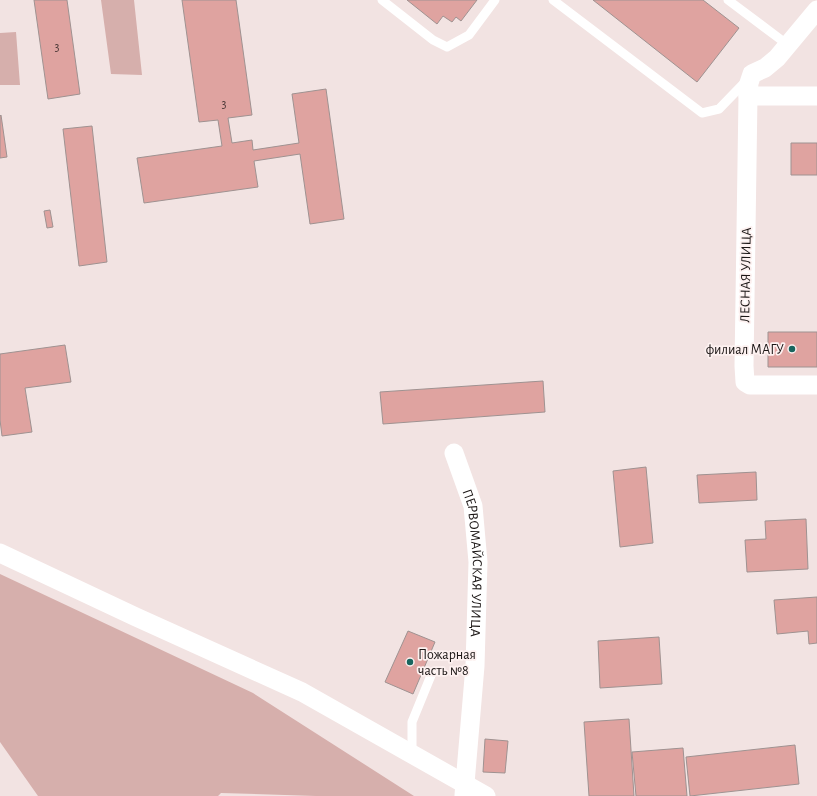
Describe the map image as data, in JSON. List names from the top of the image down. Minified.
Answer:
{"streets":{"street":["ЛЕСНАЯ УЛИЦА","ПЕРВОМАЙСКАЯ УЛИЦА"]},"places":["филиал МАГУ","Пожарная часть №8"],"house_numbers":["3","3"]}
